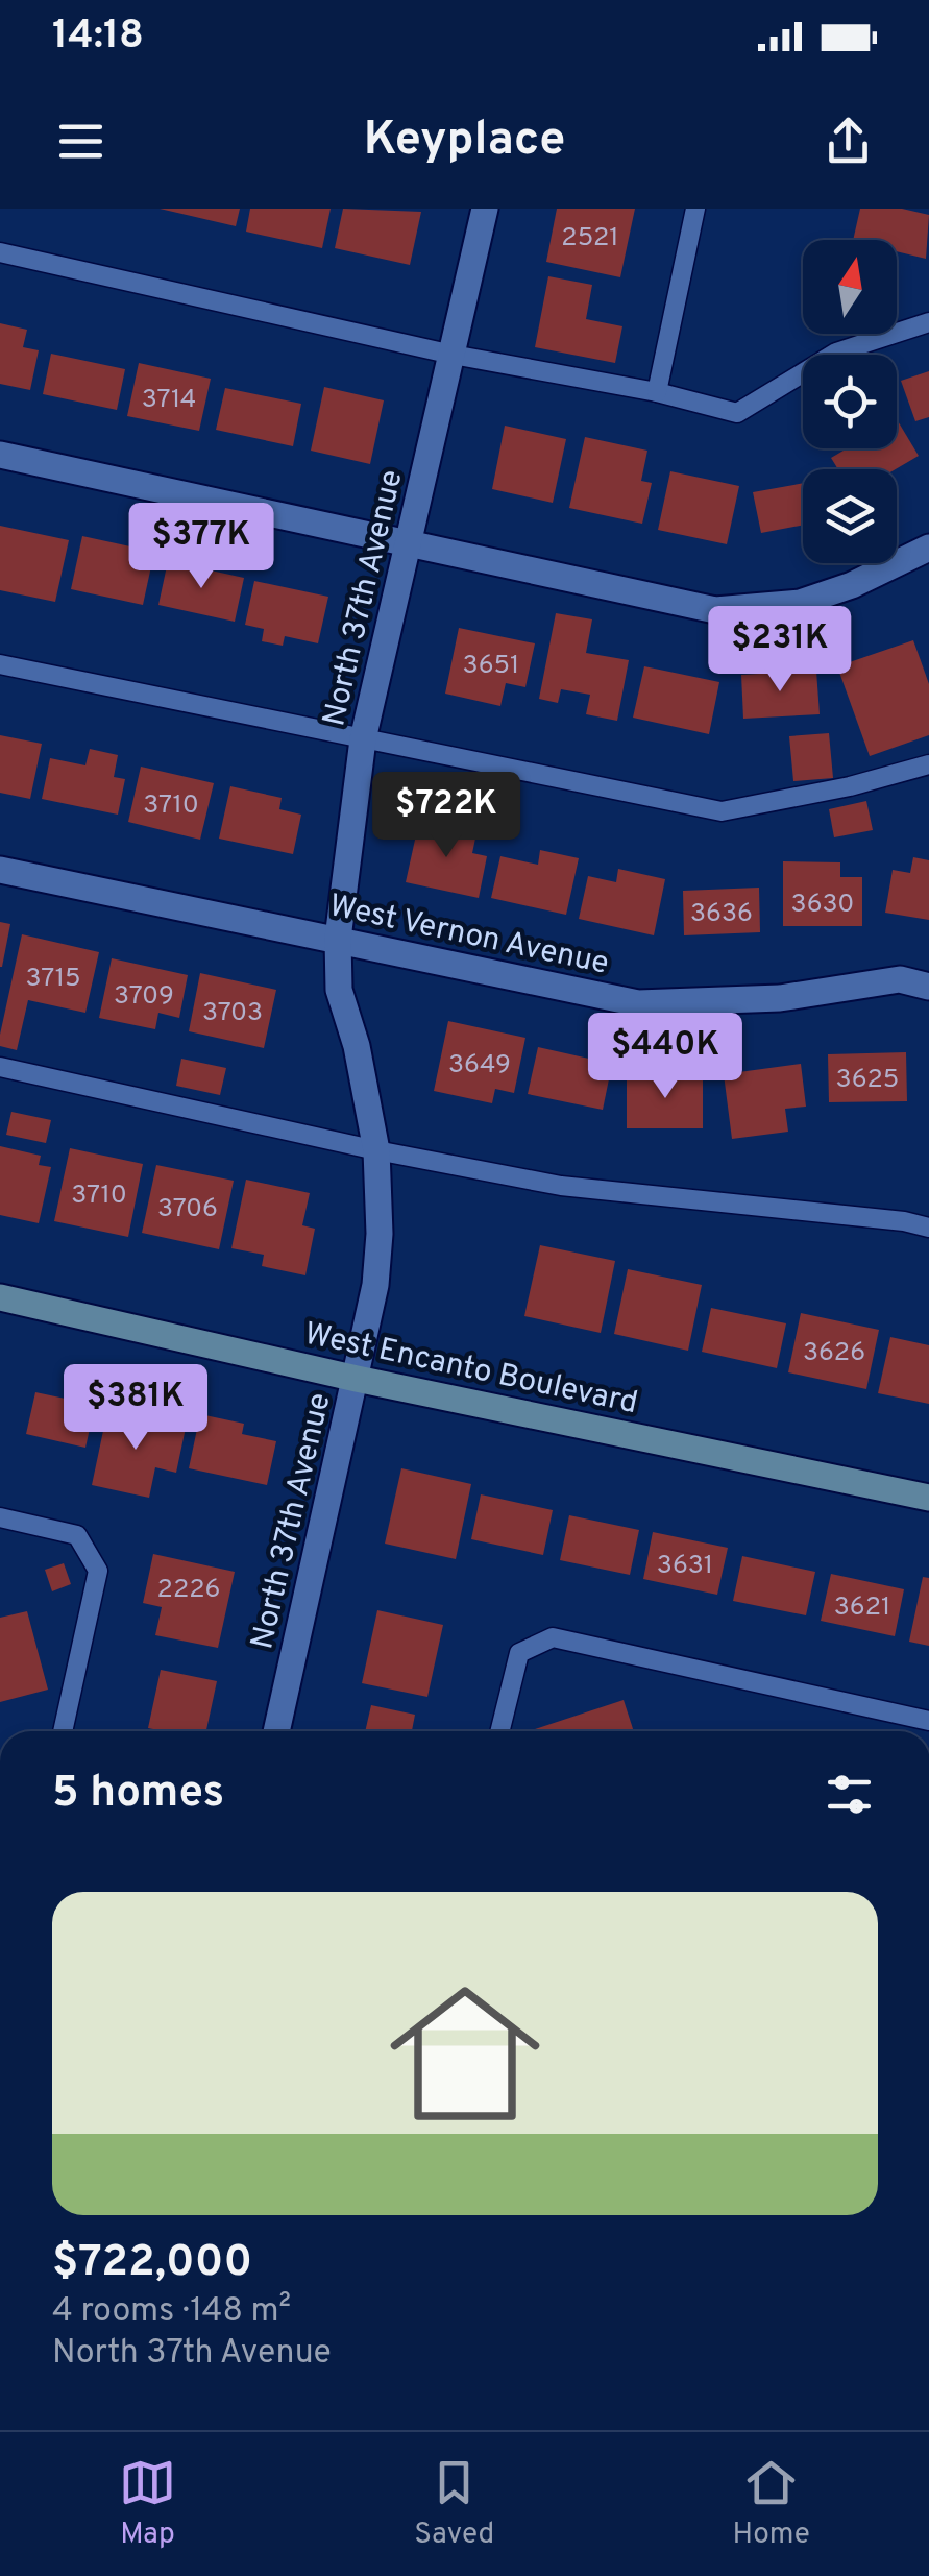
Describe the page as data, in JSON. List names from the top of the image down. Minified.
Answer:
{"streets":{"street":["North 37th Avenue","West Vernon Avenue","West Encanto Boulevard"]},"crossings":[["North 37th Avenue","West Vernon Avenue"],["North 37th Avenue","West Encanto Boulevard"]],"house_numbers":["2521","3714","3651","3710","3630","3636","3715","3709","3703","3649","3625","3710","3706","3626","3631","2226","3621"],"north":"top","page":{"status":"14:18","header":"Keyplace","price":["$377K","$231K","$722K","$440K","$381K"],"heading":"5 homes","list":[{"name":"$722,000","note":"4 rooms · 148 m² · North 37th Avenue"}],"tabs":["Map","Saved","Home"]}}
